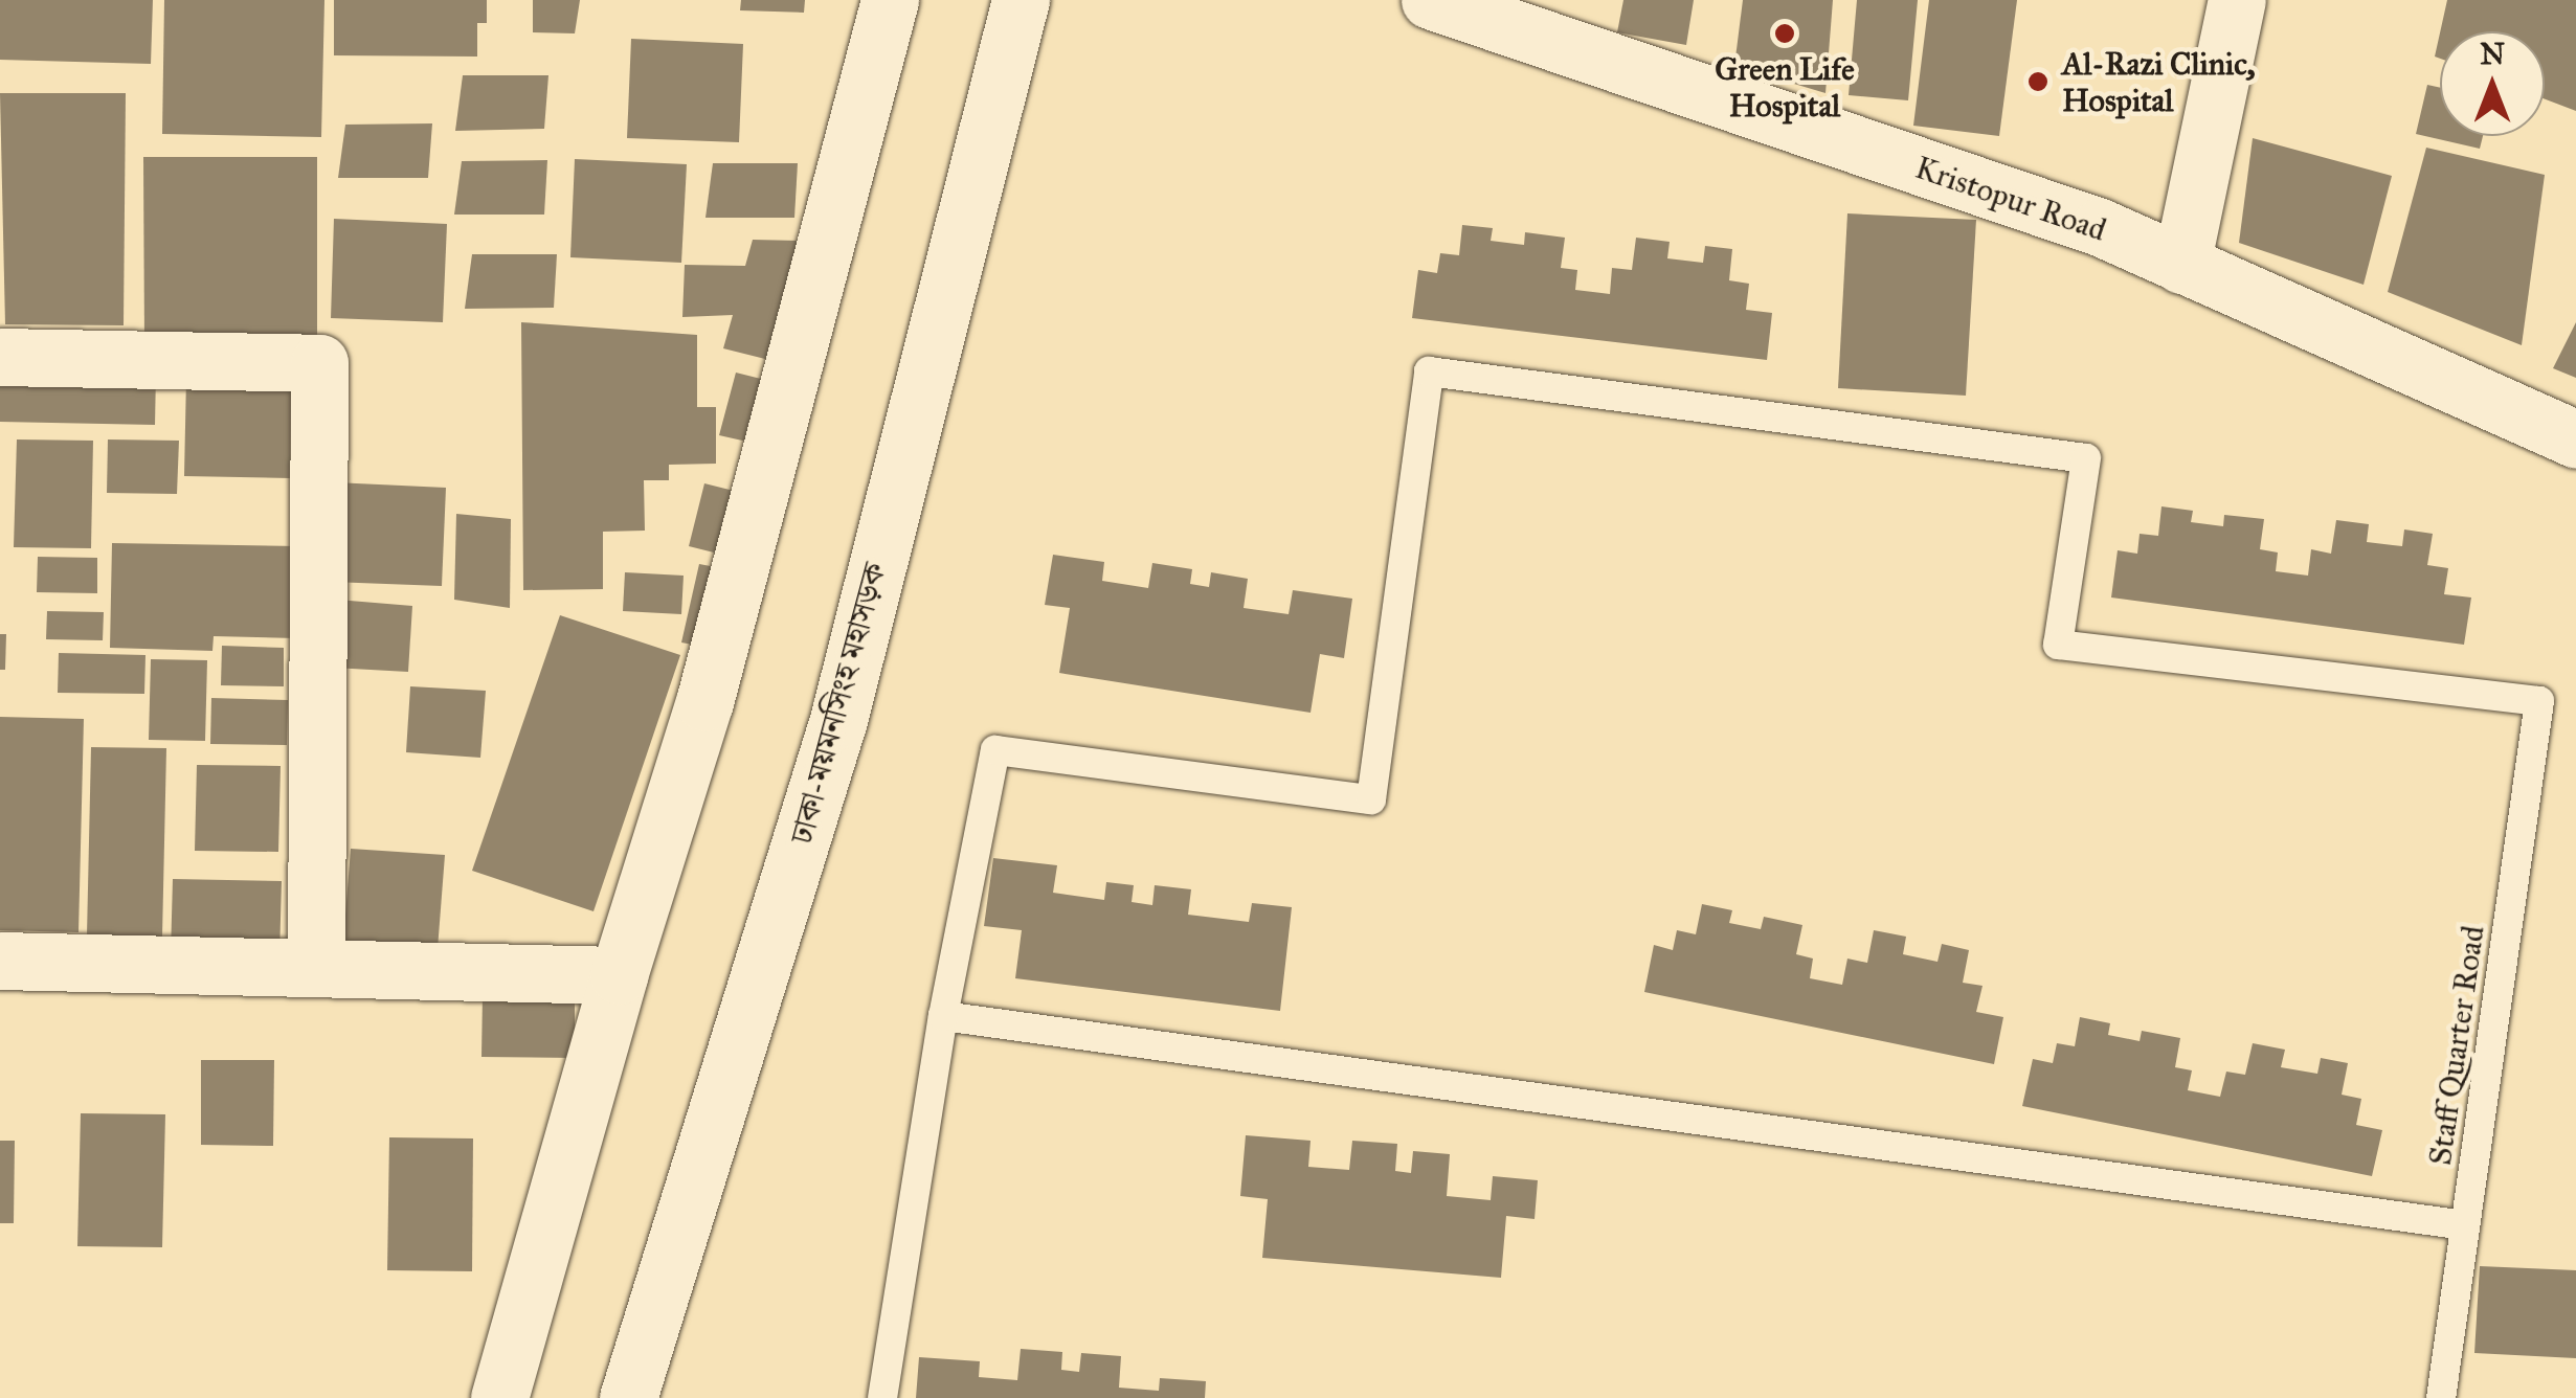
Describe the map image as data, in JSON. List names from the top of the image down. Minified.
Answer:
{"streets":{"main road":["Kristopur Road","ঢাকা-ময়মনসিংহ মহাসড়ক"],"lane":["Staff Quarter Road"]},"places":["Green Life Hospital","Al-Razi Clinic, Hospital"],"north":"top"}
